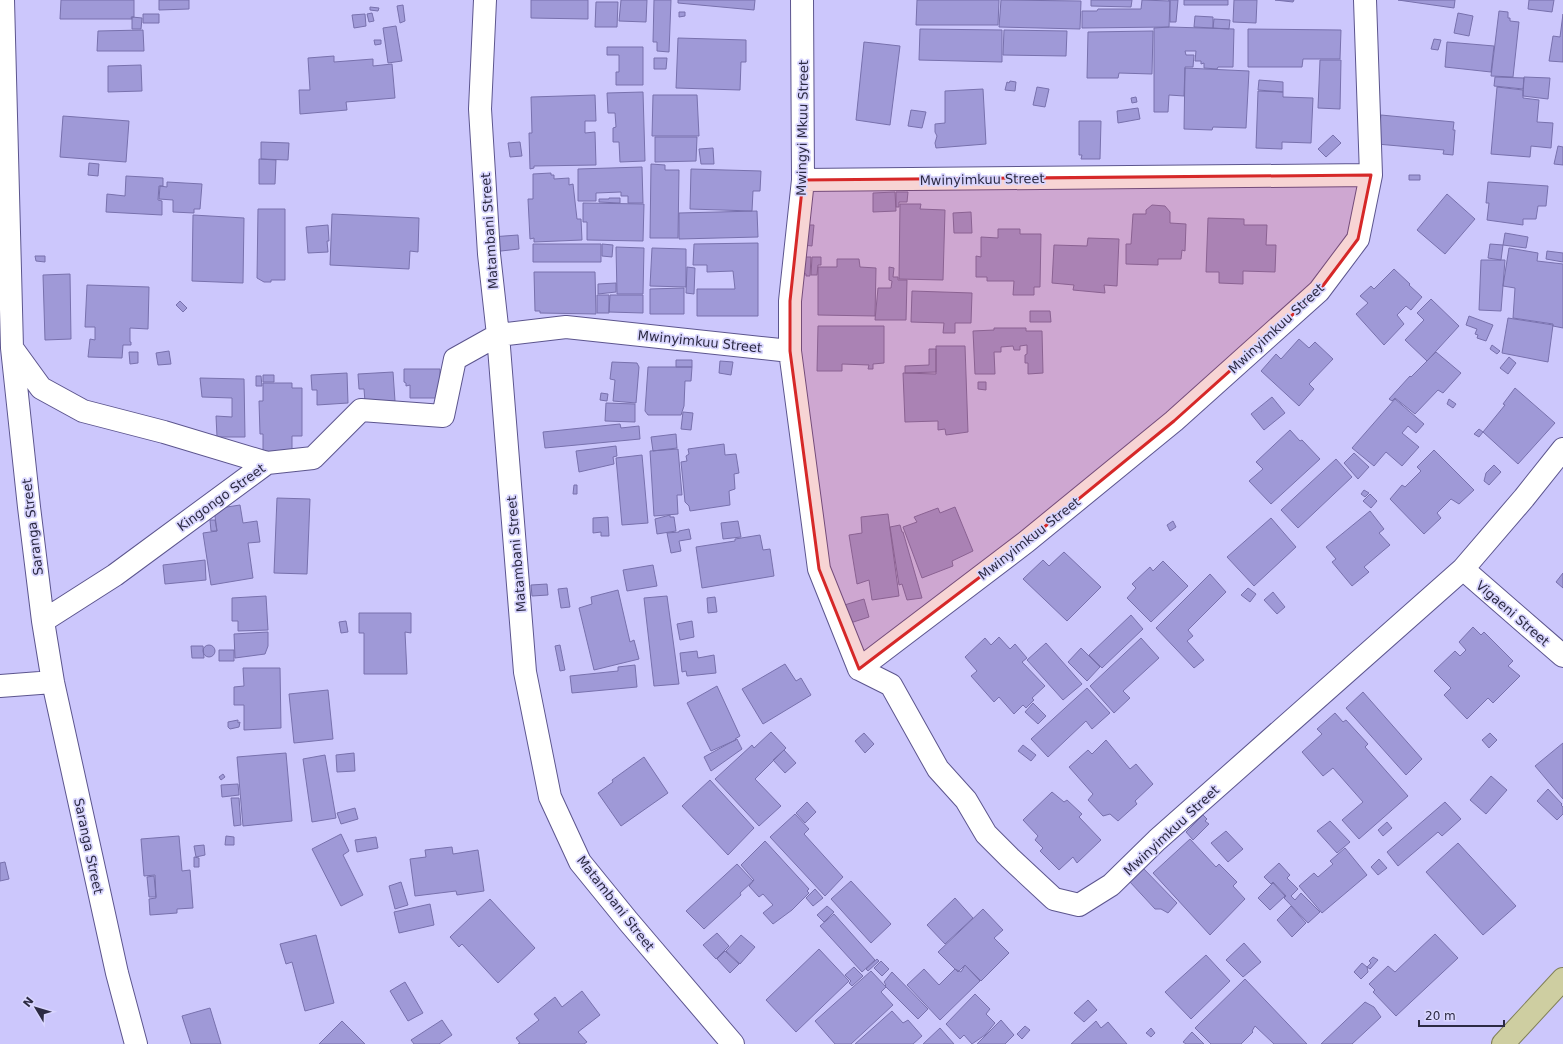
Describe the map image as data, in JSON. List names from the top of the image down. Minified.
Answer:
{"streets":{"street":["Mwingyi Mkuu Street","Mwinyimkuu Street","Matambani Street","Kingongo Street","Saranga Street","Vigaeni Street"]},"crossings":[["Mwingyi Mkuu Street","Mwinyimkuu Street"],["Mwinyimkuu Street","Matambani Street"],["Mwinyimkuu Street","Kingongo Street"],["Mwinyimkuu Street","Vigaeni Street"],["Matambani Street","Kingongo Street"],["Kingongo Street","Saranga Street"]],"scale_bar":"20 m","north":"top left"}
